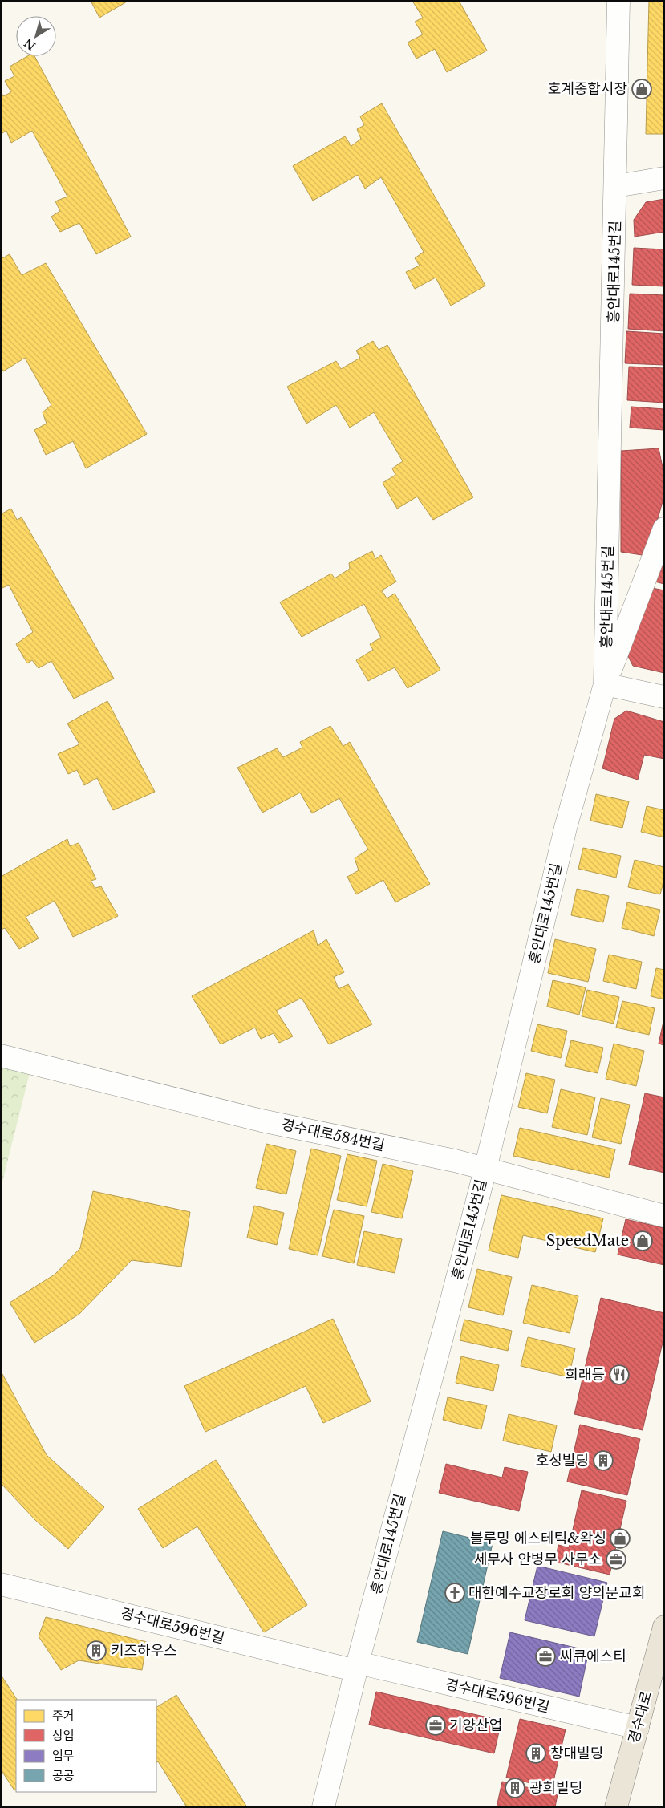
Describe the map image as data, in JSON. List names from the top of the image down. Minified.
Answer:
{"streets":{"main road":["경수대로"],"street":["흥안대로145번길","경수대로584번길","경수대로596번길"]},"crossings":[["흥안대로145번길","경수대로584번길"],["흥안대로145번길","경수대로596번길"],["경수대로596번길","경수대로"]],"places":{"shop":["호계종합시장","SpeedMate","블루밍 에스테틱&왁싱"],"restaurant":["희래등"],"building":["호성빌딩","키즈하우스","창대빌딩","광희빌딩"],"office":["세무사 안병무 사무소","씨큐에스티","기양산업"],"church":["대한예수교장로회 양의문교회"]},"legend":["주거","상업","업무","공공"],"north":"bottom left"}
